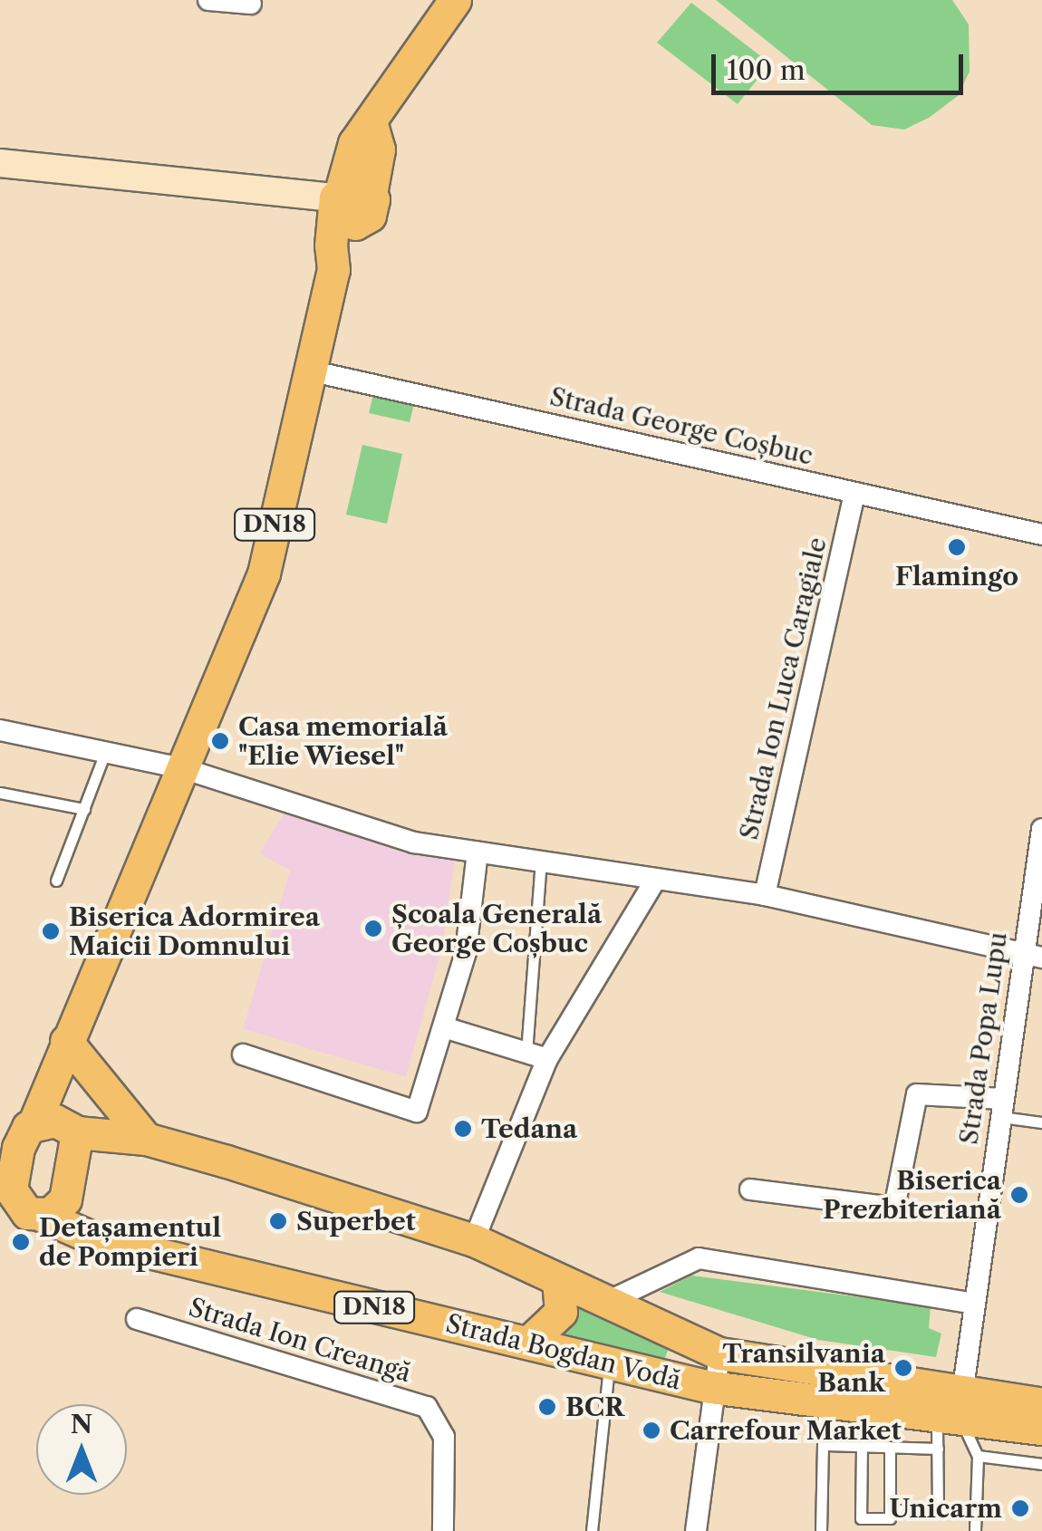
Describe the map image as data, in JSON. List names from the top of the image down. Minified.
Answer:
{"streets":{"main road":["DN18","Strada Bogdan Vodă"],"street":["Strada George Coșbuc","Strada Ion Luca Caragiale","Strada Popa Lupu","Strada Ion Creangă"]},"crossings":[["Strada George Coșbuc","DN18"],["Strada George Coșbuc","Strada Ion Luca Caragiale"],["DN18","Strada Bogdan Vodă"],["Strada Popa Lupu","Strada Bogdan Vodă"]],"places":["Flamingo","Casa memorială \"Elie Wiesel\"","Școala Generală George Coșbuc","Biserica Adormirea Maicii Domnului","Tedana","Biserica Prezbiteriană","Superbet","Detașamentul de Pompieri","Transilvania Bank","BCR","Carrefour Market","Unicarm"],"scale_bar":"100 m","north":"top"}
